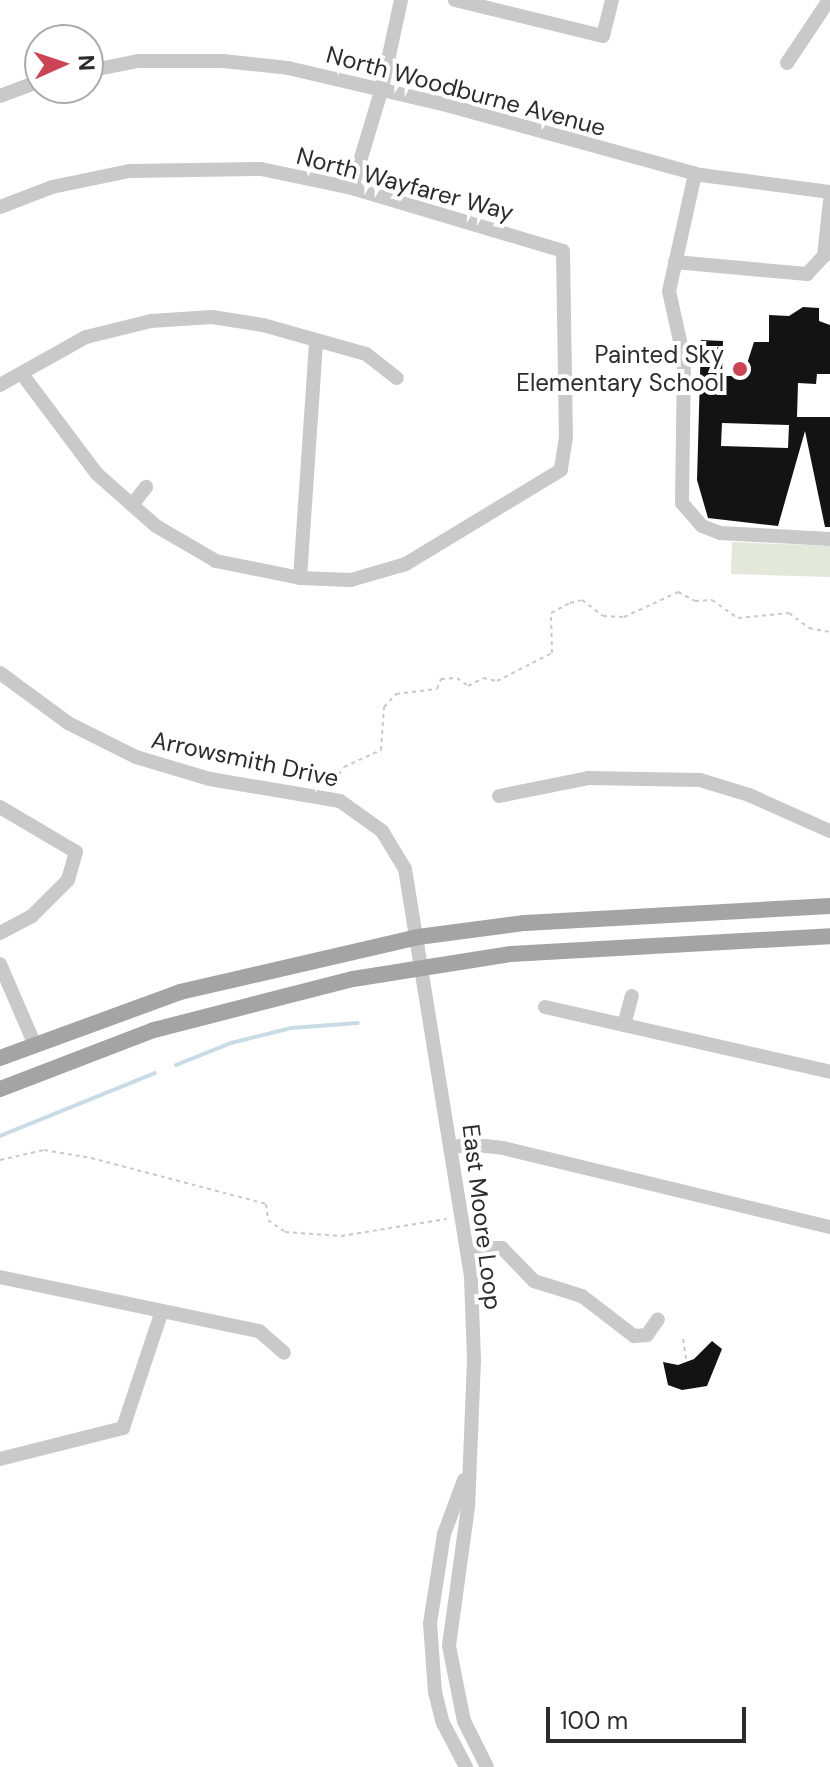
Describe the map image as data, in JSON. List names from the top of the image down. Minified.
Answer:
{"streets":{"street":["North Woodburne Avenue","North Wayfarer Way","Arrowsmith Drive","East Moore Loop"]},"crossings":[["Arrowsmith Drive","East Moore Loop"]],"places":["Painted Sky Elementary School"],"scale_bar":"100 m","north":"right"}
